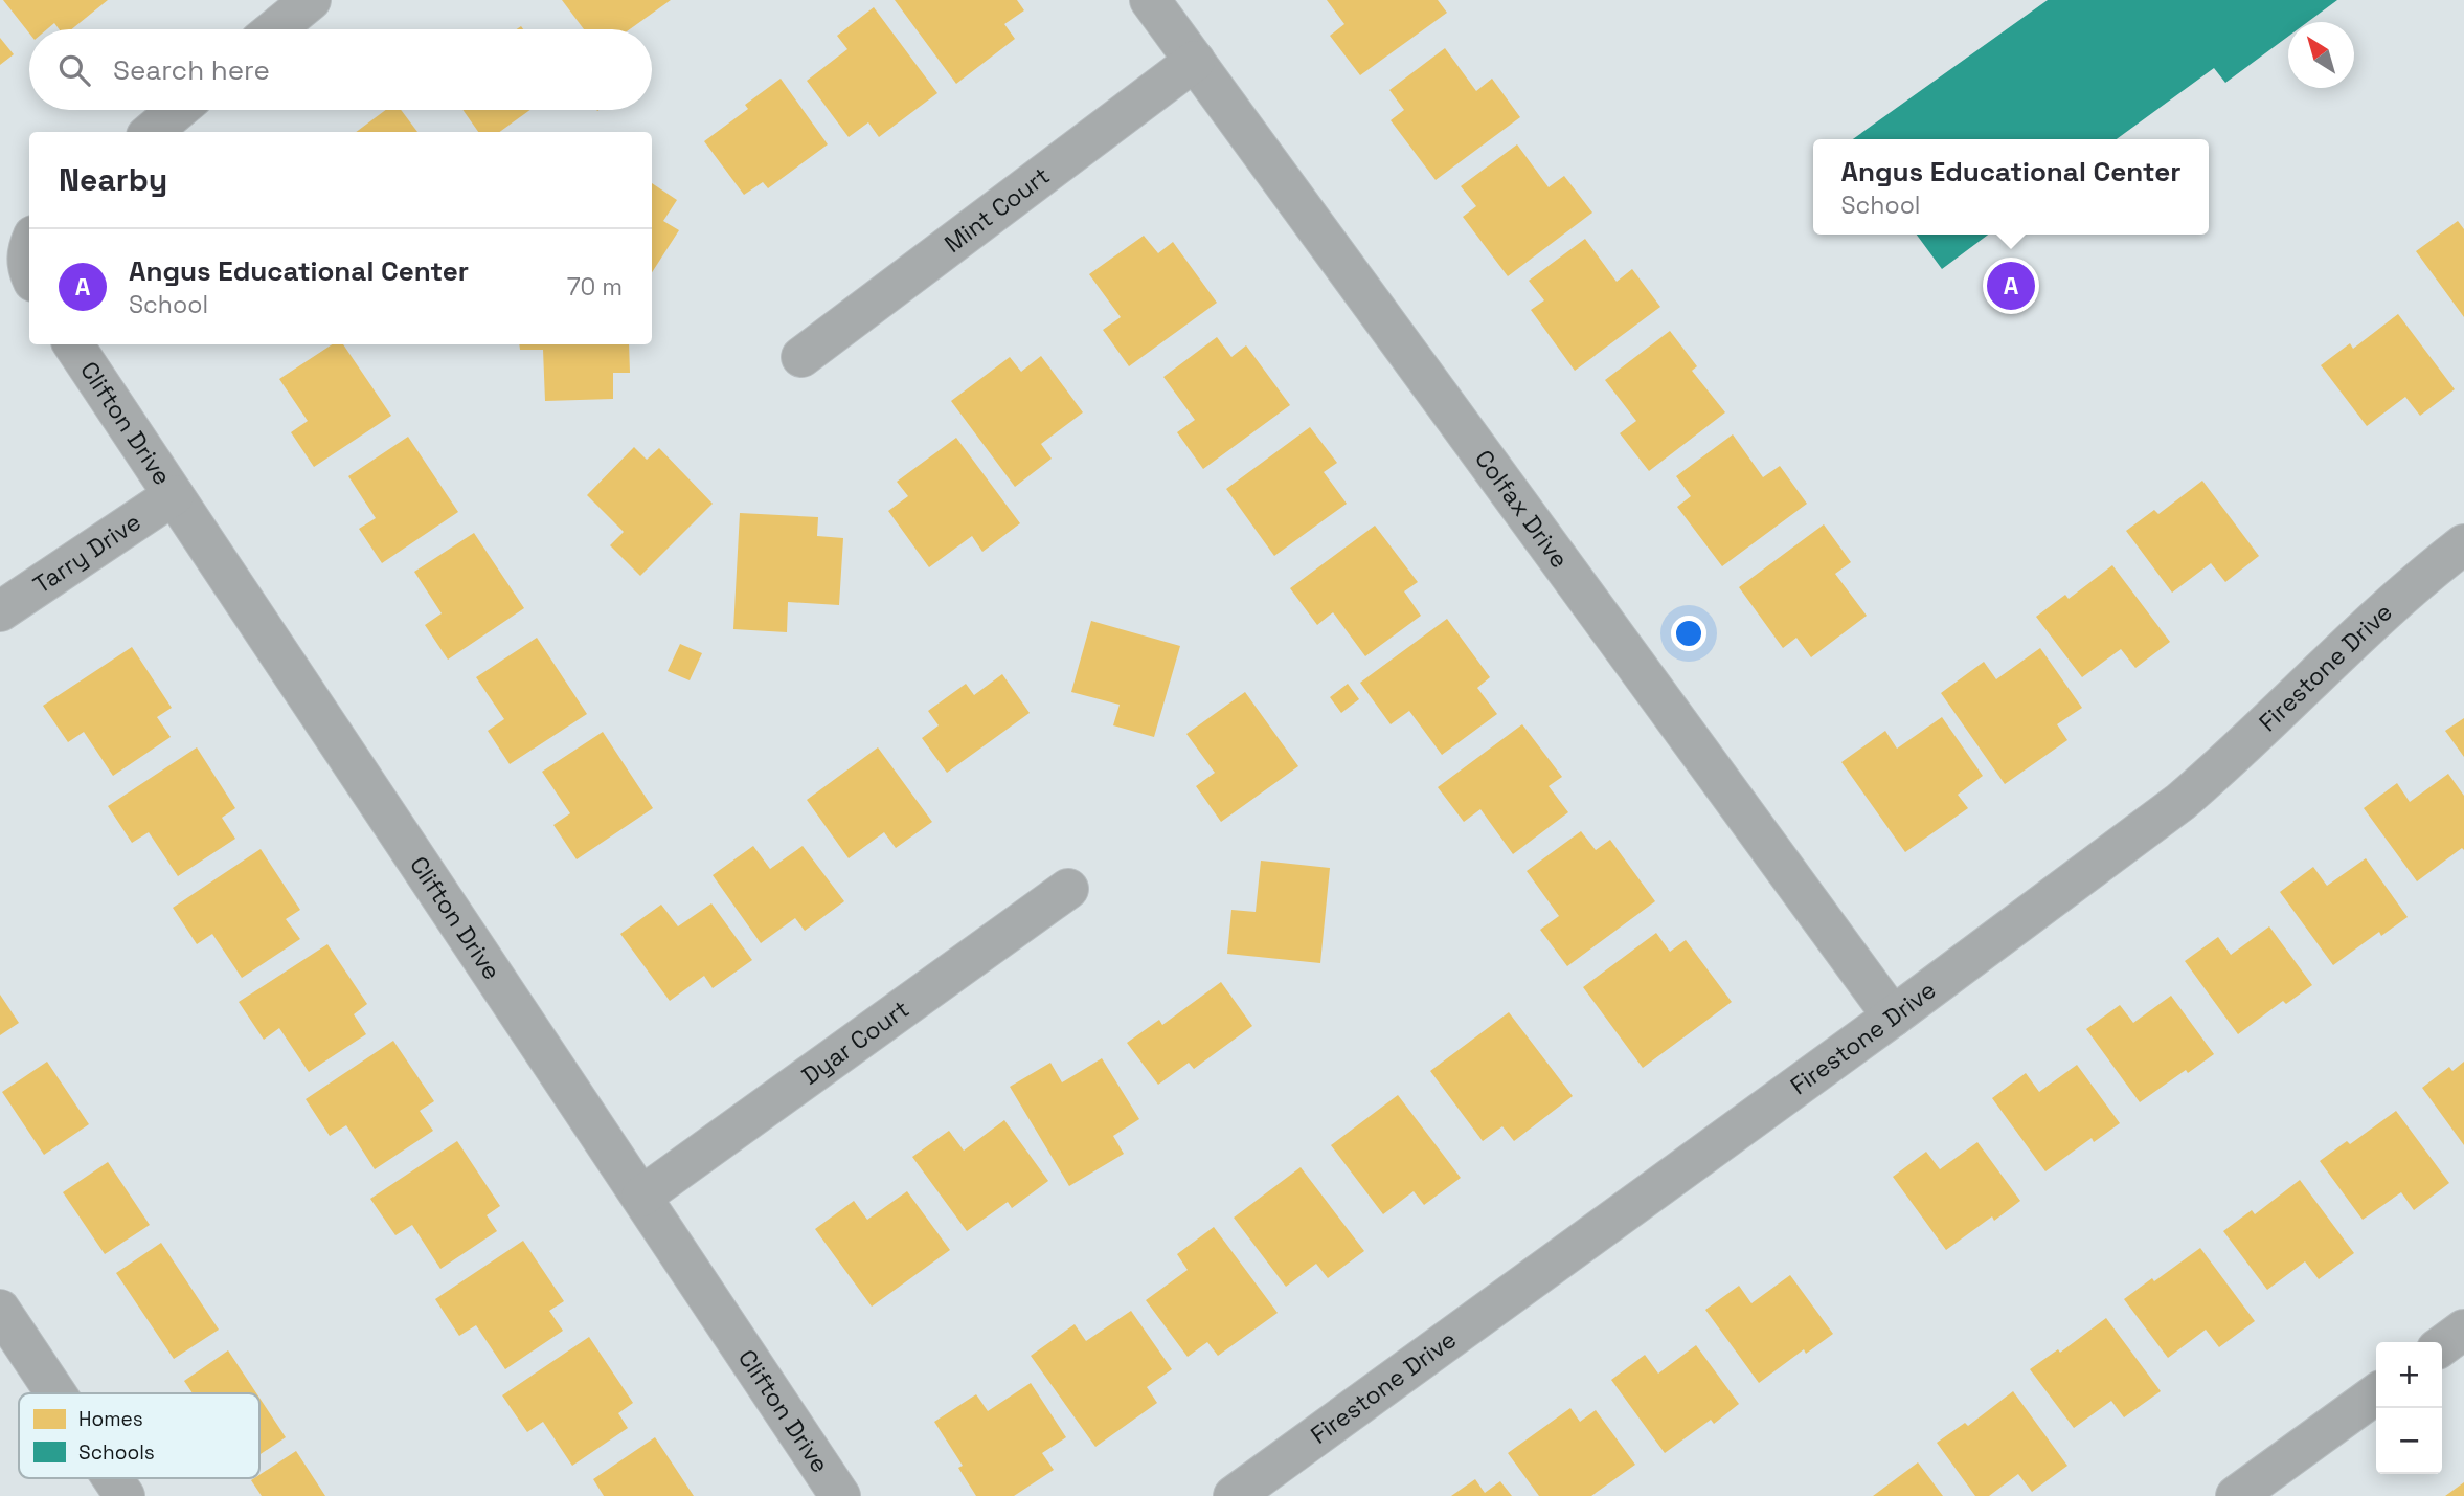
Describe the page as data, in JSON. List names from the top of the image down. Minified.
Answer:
{"streets":{"street":["Mint Court","Clifton Drive","Colfax Drive","Tarry Drive","Firestone Drive","Dyar Court"]},"crossings":[["Mint Court","Colfax Drive"],["Clifton Drive","Tarry Drive"],["Clifton Drive","Dyar Court"],["Colfax Drive","Firestone Drive"]],"legend":["Homes","Schools"],"north":"top left","page":{"search":"Search here","heading":"Nearby","popup":["Angus Educational Center","School"],"list":[{"mark":"A","name":"Angus Educational Center","note":"School","value":"70 m"}],"pins":"A","map_buttons":["+","−"]}}
